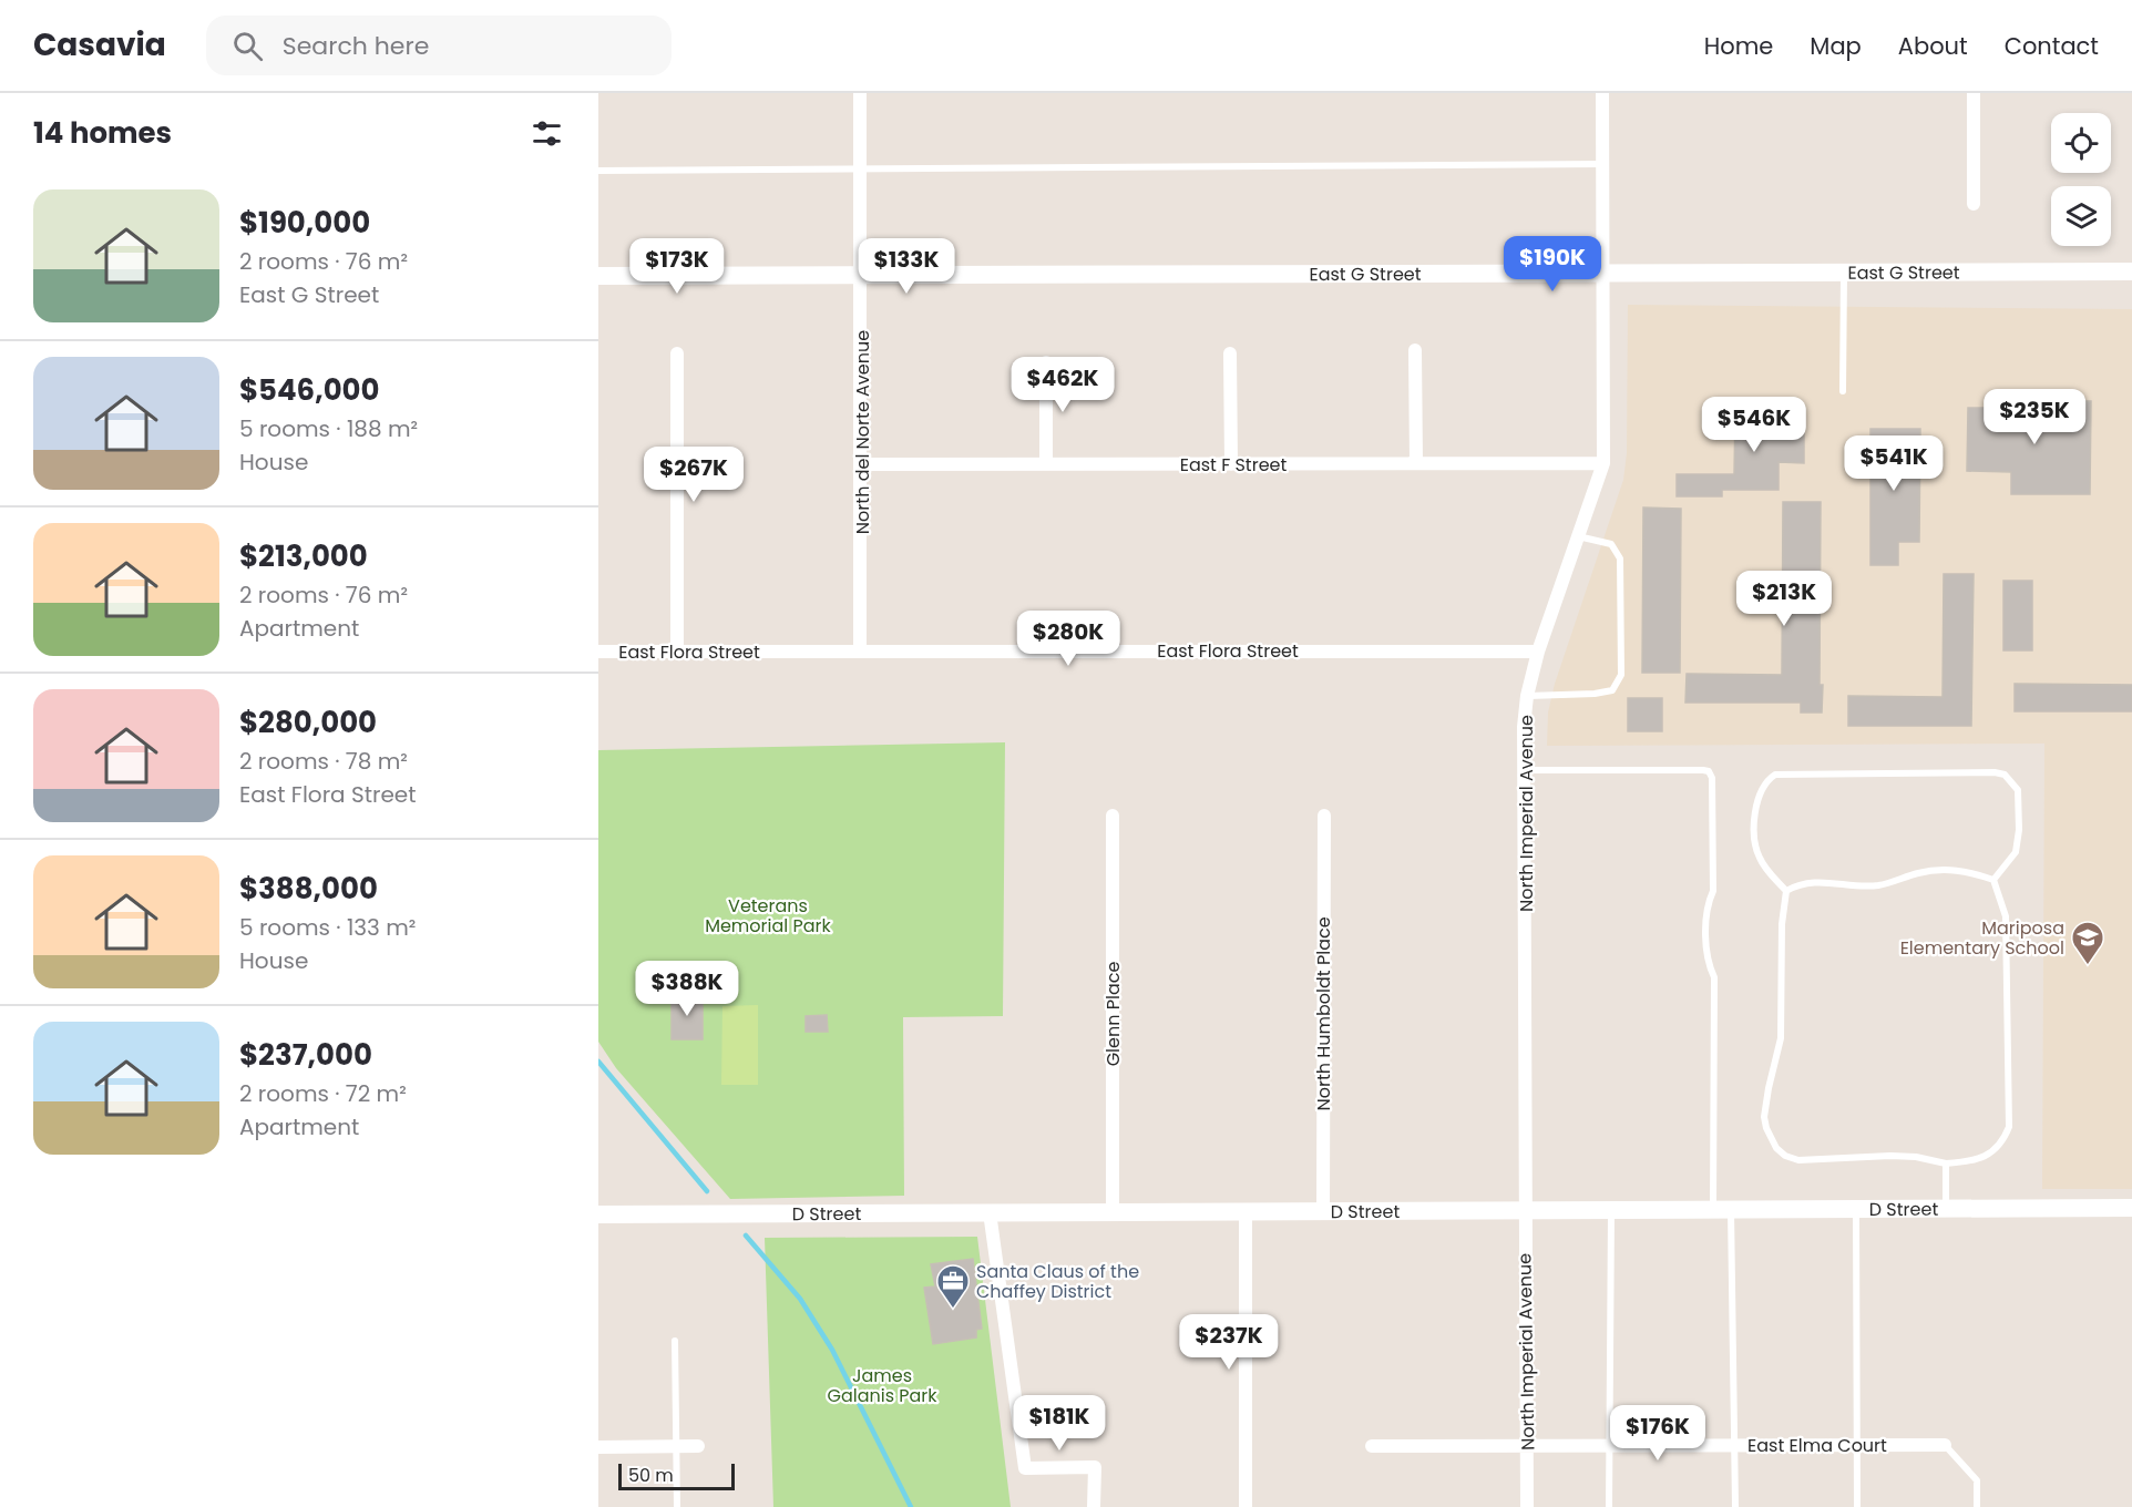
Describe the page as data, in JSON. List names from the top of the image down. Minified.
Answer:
{"streets":{"street":["East G Street","North del Norte Avenue","East F Street","East Flora Street","North Imperial Avenue","Glenn Place","North Humboldt Place","D Street","East Elma Court"]},"crossings":[["East G Street","North del Norte Avenue"],["East G Street","North Imperial Avenue"],["North del Norte Avenue","East F Street"],["North del Norte Avenue","East Flora Street"],["East F Street","North Imperial Avenue"],["East Flora Street","North Imperial Avenue"],["North Imperial Avenue","D Street"],["North Imperial Avenue","East Elma Court"],["Glenn Place","D Street"],["North Humboldt Place","D Street"]],"parks":["Veterans Memorial Park","James Galanis Park"],"places":{"school or university":["Mariposa Elementary School"],"office":["Santa Claus of the Chaffey District"]},"scale_bar":"50 m","page":{"header":"Casavia","search":"Search here","nav":["Home","Map","About","Contact"],"heading":"14 homes","list":[{"name":"$190,000","note":"2 rooms · 76 m² · East G Street"},{"name":"$546,000","note":"5 rooms · 188 m² · House"},{"name":"$213,000","note":"2 rooms · 76 m² · Apartment"},{"name":"$280,000","note":"2 rooms · 78 m² · East Flora Street"},{"name":"$388,000","note":"5 rooms · 133 m² · House"},{"name":"$237,000","note":"2 rooms · 72 m² · Apartment"}],"price":["$190K","$173K","$133K","$462K","$235K","$546K","$541K","$267K","$213K","$280K","$388K","$237K","$181K","$176K"],"scale":"50 m"}}
